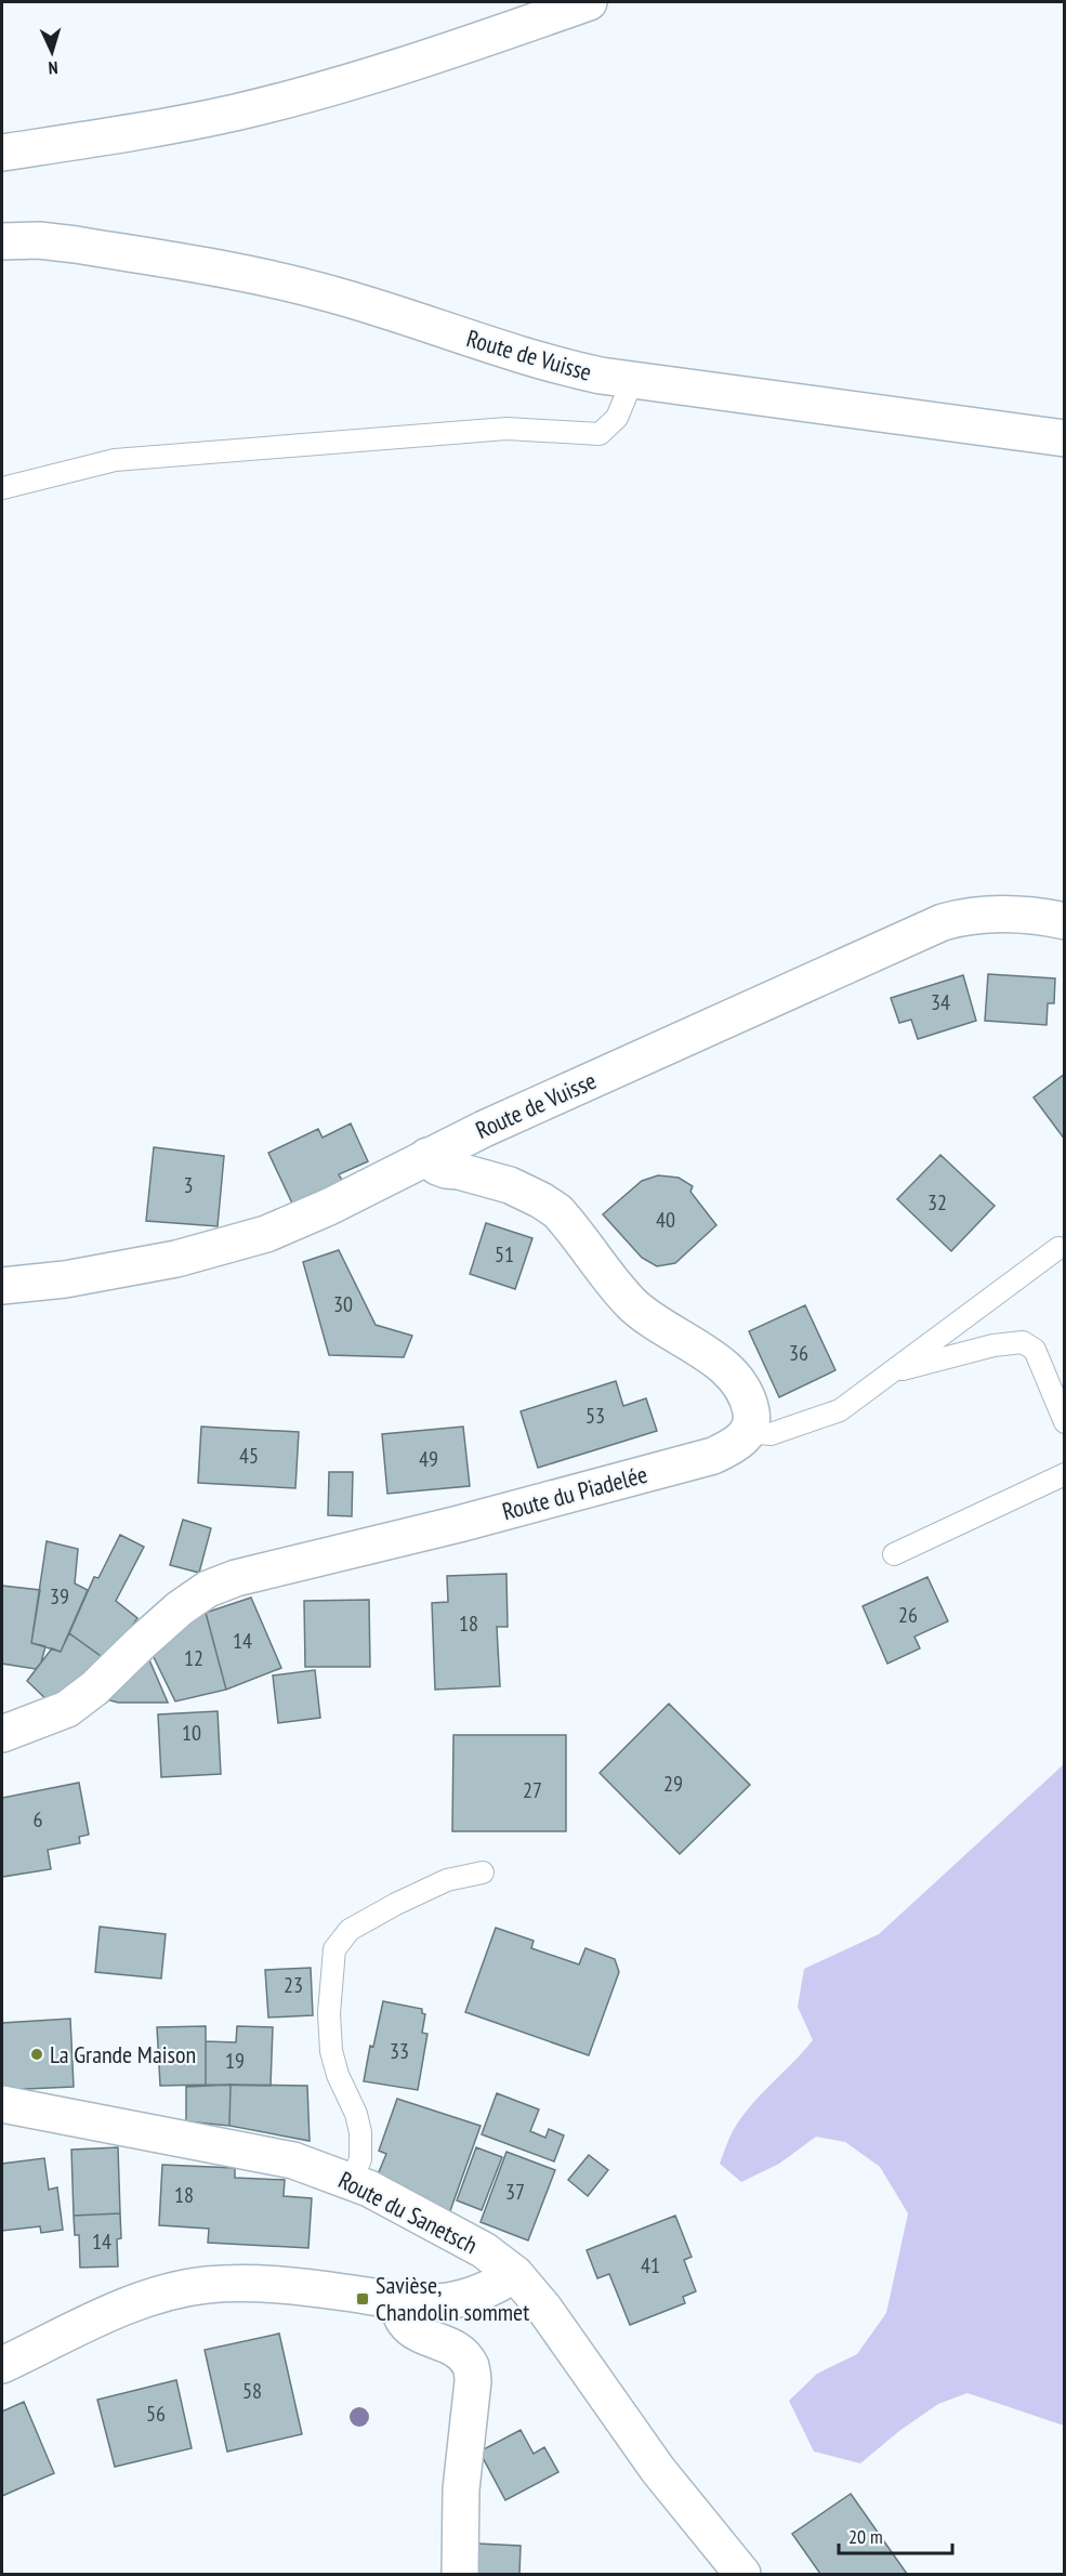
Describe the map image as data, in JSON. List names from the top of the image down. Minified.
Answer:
{"streets":{"street":["Route de Vuisse","Route du Piadelée","Route du Sanetsch"]},"places":{"other":["La Grande Maison"],"transit":["Savièse, Chandolin sommet"]},"house_numbers":["34","3","32","40","51","30","36","53","45","49","39","26","18","14","12","10","29","27","6","23","33","19","37","18","14","41","58","56"],"scale_bar":"20 m","north":"bottom"}
